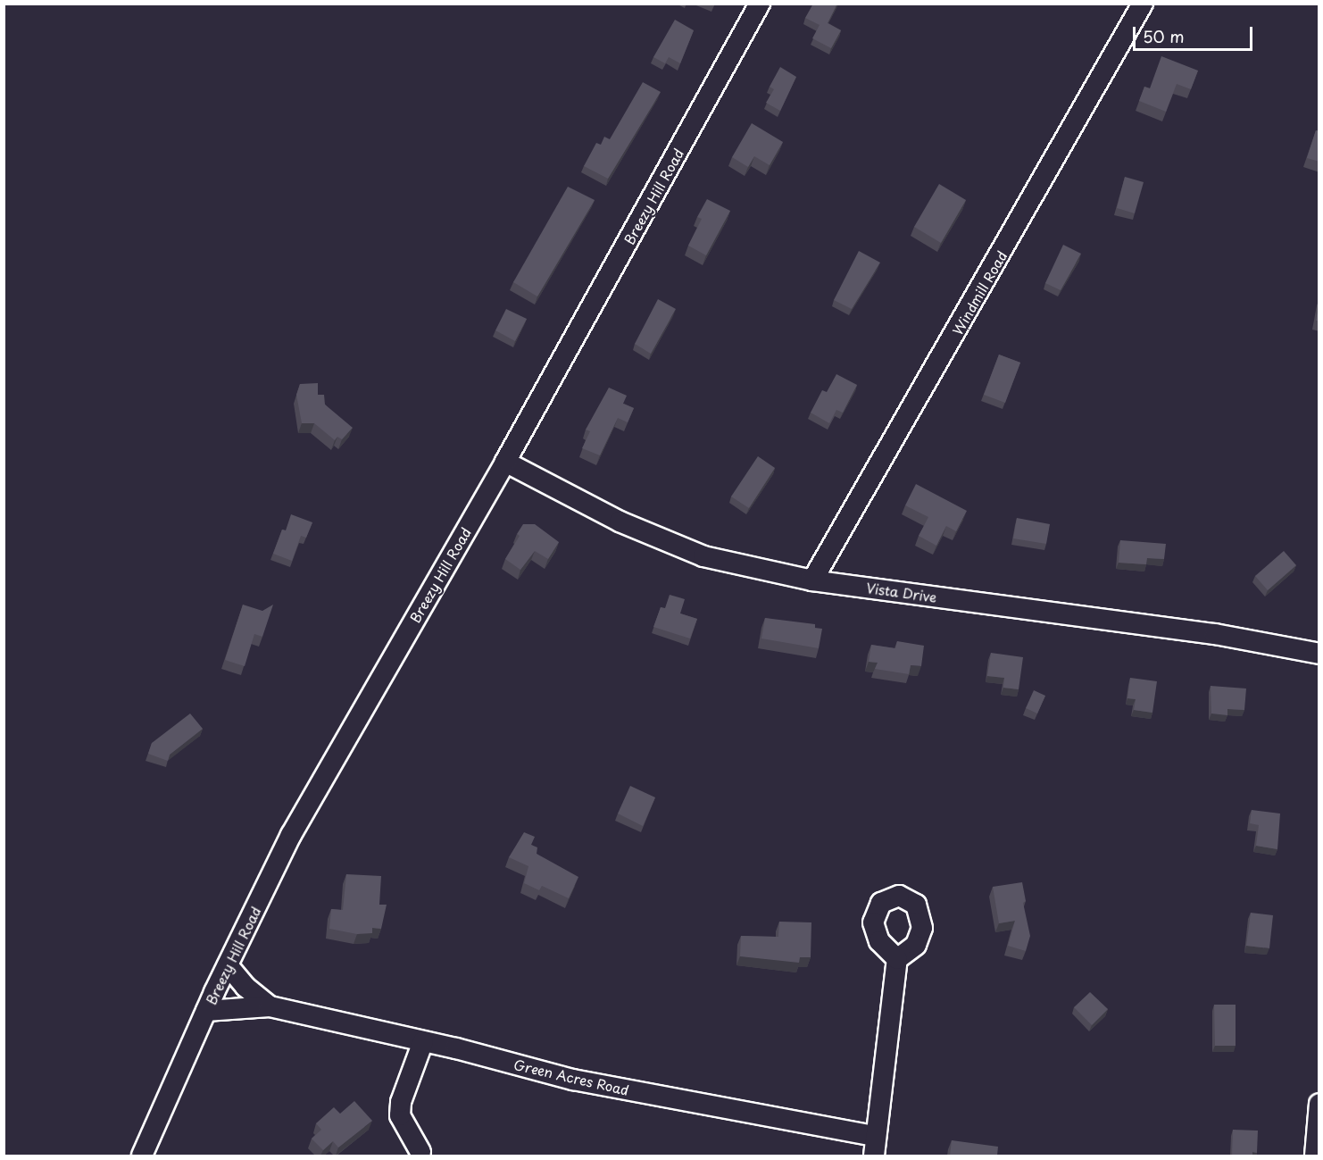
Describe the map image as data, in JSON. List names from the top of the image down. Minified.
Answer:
{"streets":{"street":["Breezy Hill Road","Windmill Road","Vista Drive","Green Acres Road"]},"crossings":[["Breezy Hill Road","Vista Drive"],["Breezy Hill Road","Green Acres Road"],["Windmill Road","Vista Drive"]],"scale_bar":"50 m"}
